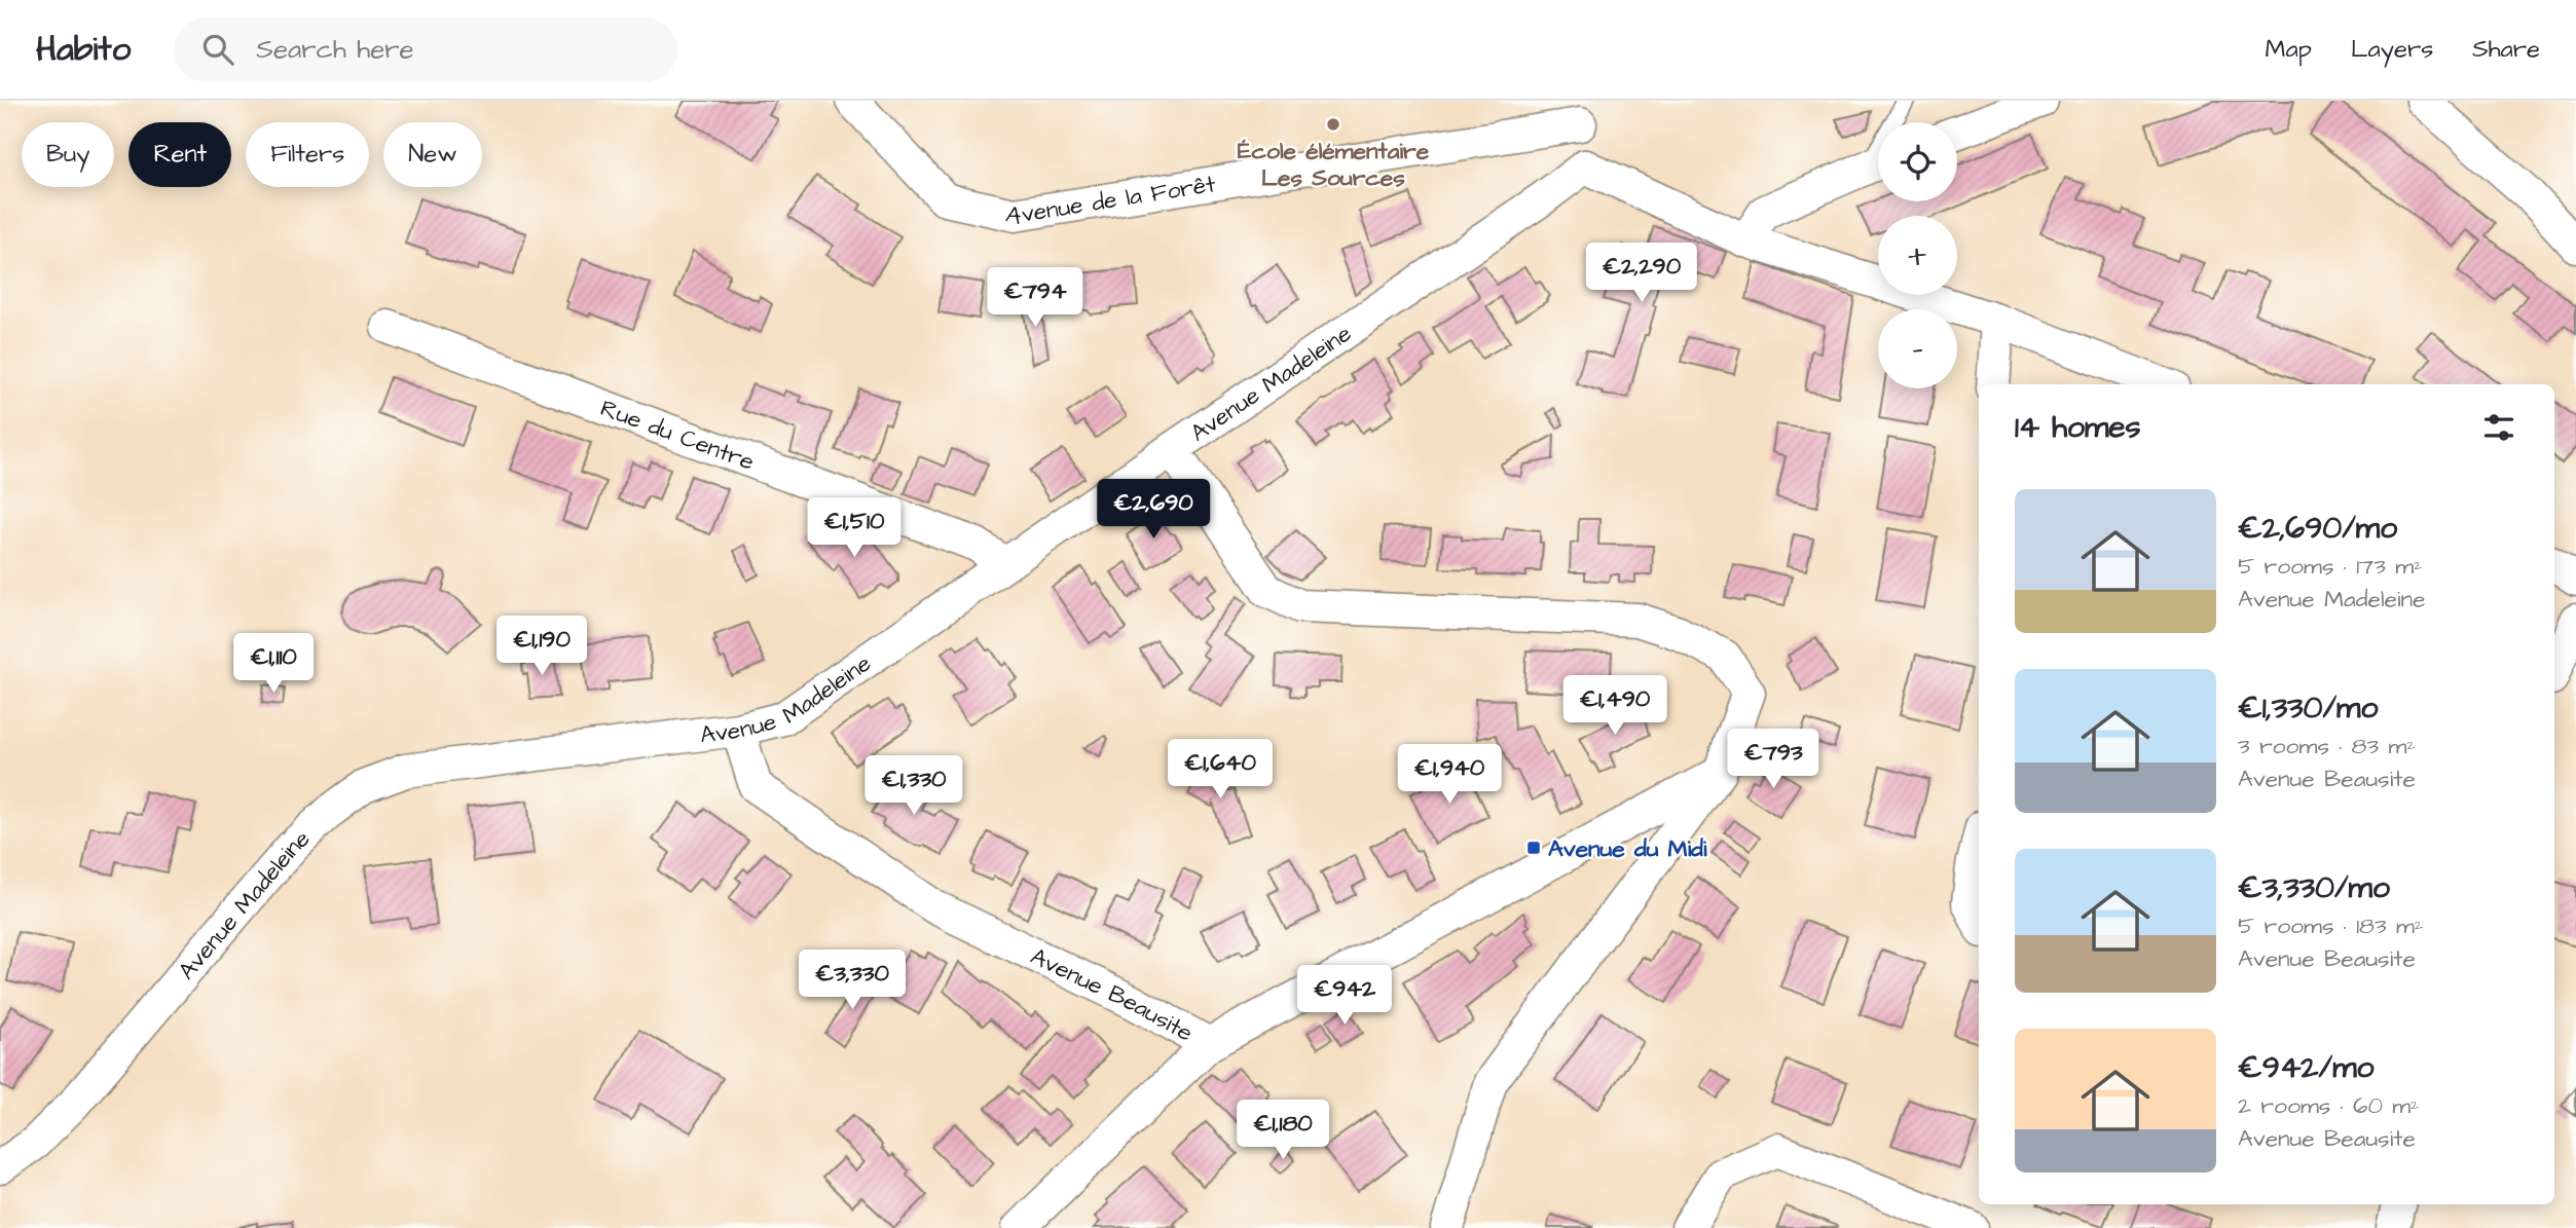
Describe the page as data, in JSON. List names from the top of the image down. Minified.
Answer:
{"streets":{"street":["Avenue de la Forêt","Avenue Madeleine","Rue du Centre","Avenue Beausite"]},"crossings":[["Avenue Madeleine","Rue du Centre"],["Avenue Madeleine","Avenue Beausite"]],"places":{"other":["École élémentaire Les Sources"],"transit":["Avenue du Midi"]},"page":{"header":"Habito","search":"Search here","nav":["Map","Layers","Share"],"map_buttons":["+","−"],"chip":["Buy","Rent","Filters","New"],"price":["€2,290","€794","€2,690","€1,510","€1,190","€1,110","€1,490","€793","€1,640","€1,940","€1,330","€3,330","€942","€1,180"],"heading":"14 homes","list":[{"name":"€2,690/mo","note":"5 rooms · 173 m² · Avenue Madeleine"},{"name":"€1,330/mo","note":"3 rooms · 83 m² · Avenue Beausite"},{"name":"€3,330/mo","note":"5 rooms · 183 m² · Avenue Beausite"},{"name":"€942/mo","note":"2 rooms · 60 m² · Avenue Beausite"}]}}
